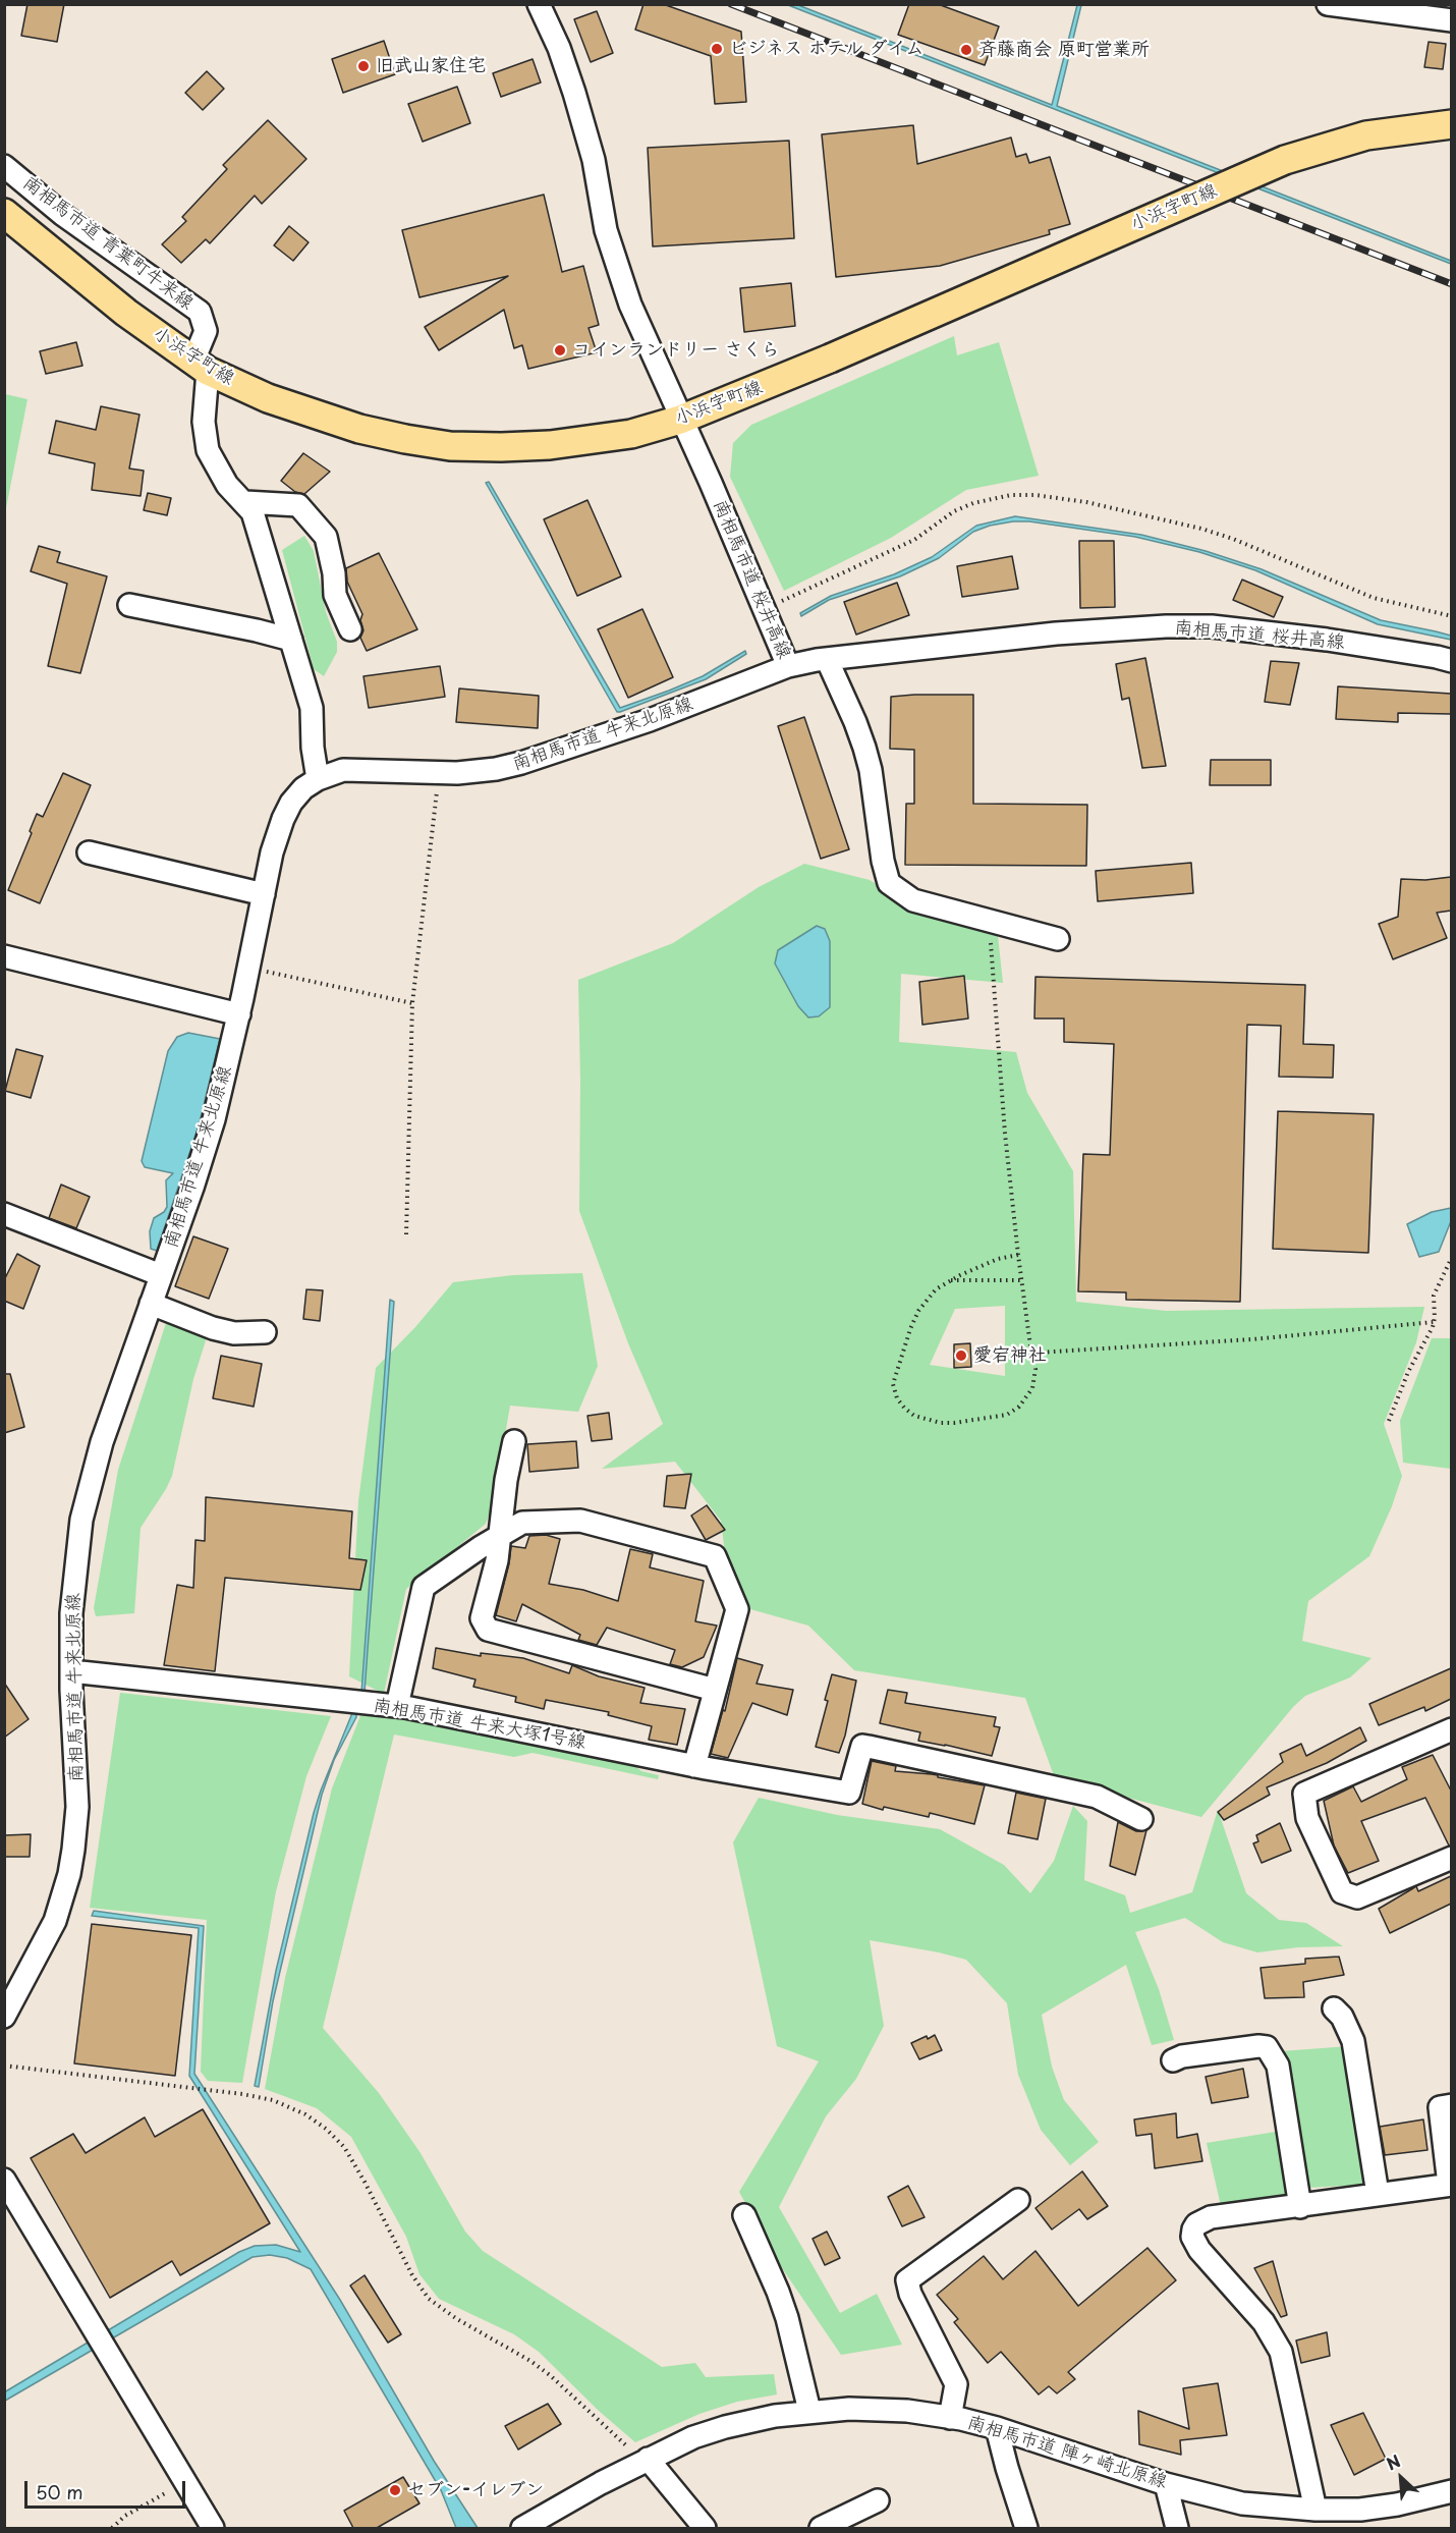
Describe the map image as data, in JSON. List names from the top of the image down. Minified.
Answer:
{"streets":{"main road":["小浜字町線"],"street":["南相馬市道 青葉町牛来線","南相馬市道 桜井高線","南相馬市道 牛来北原線","南相馬市道 牛来大塚1号線","南相馬市道 陣ヶ崎北原線"]},"crossings":[["小浜字町線","南相馬市道 青葉町牛来線"],["小浜字町線","南相馬市道 桜井高線"],["南相馬市道 青葉町牛来線","南相馬市道 牛来北原線"],["南相馬市道 桜井高線","南相馬市道 牛来北原線"],["南相馬市道 牛来北原線","南相馬市道 牛来大塚1号線"]],"places":["ビジネス ホテル ダイム","斉藤商会 原町営業所","旧武山家住宅","コインランドリー さくら","愛宕神社","セブン-イレブン"],"scale_bar":"50 m","north":"top left"}
